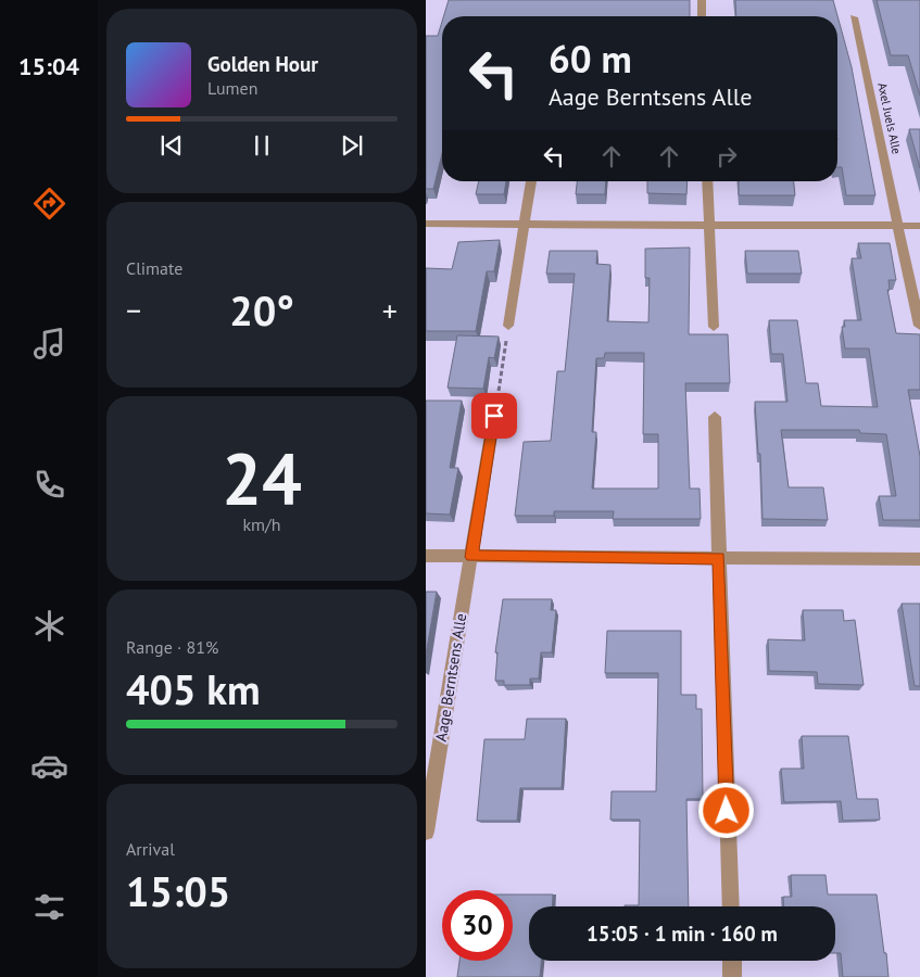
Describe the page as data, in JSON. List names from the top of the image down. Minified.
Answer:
{"streets":{"street":["Axel Juels Alle","Aage Berntsens Alle"]},"page":{"tabs":"15:04","turn":["60 m","Aage Berntsens Alle"],"song":["Golden Hour","Lumen"],"tile":["Climate",["24","km/h"],["Range · 81%","405 km"],["Arrival","15:05"]],"heat":["−","20°","+"],"limit":"30","trip":"15:05 · 1 min · 160 m"}}
